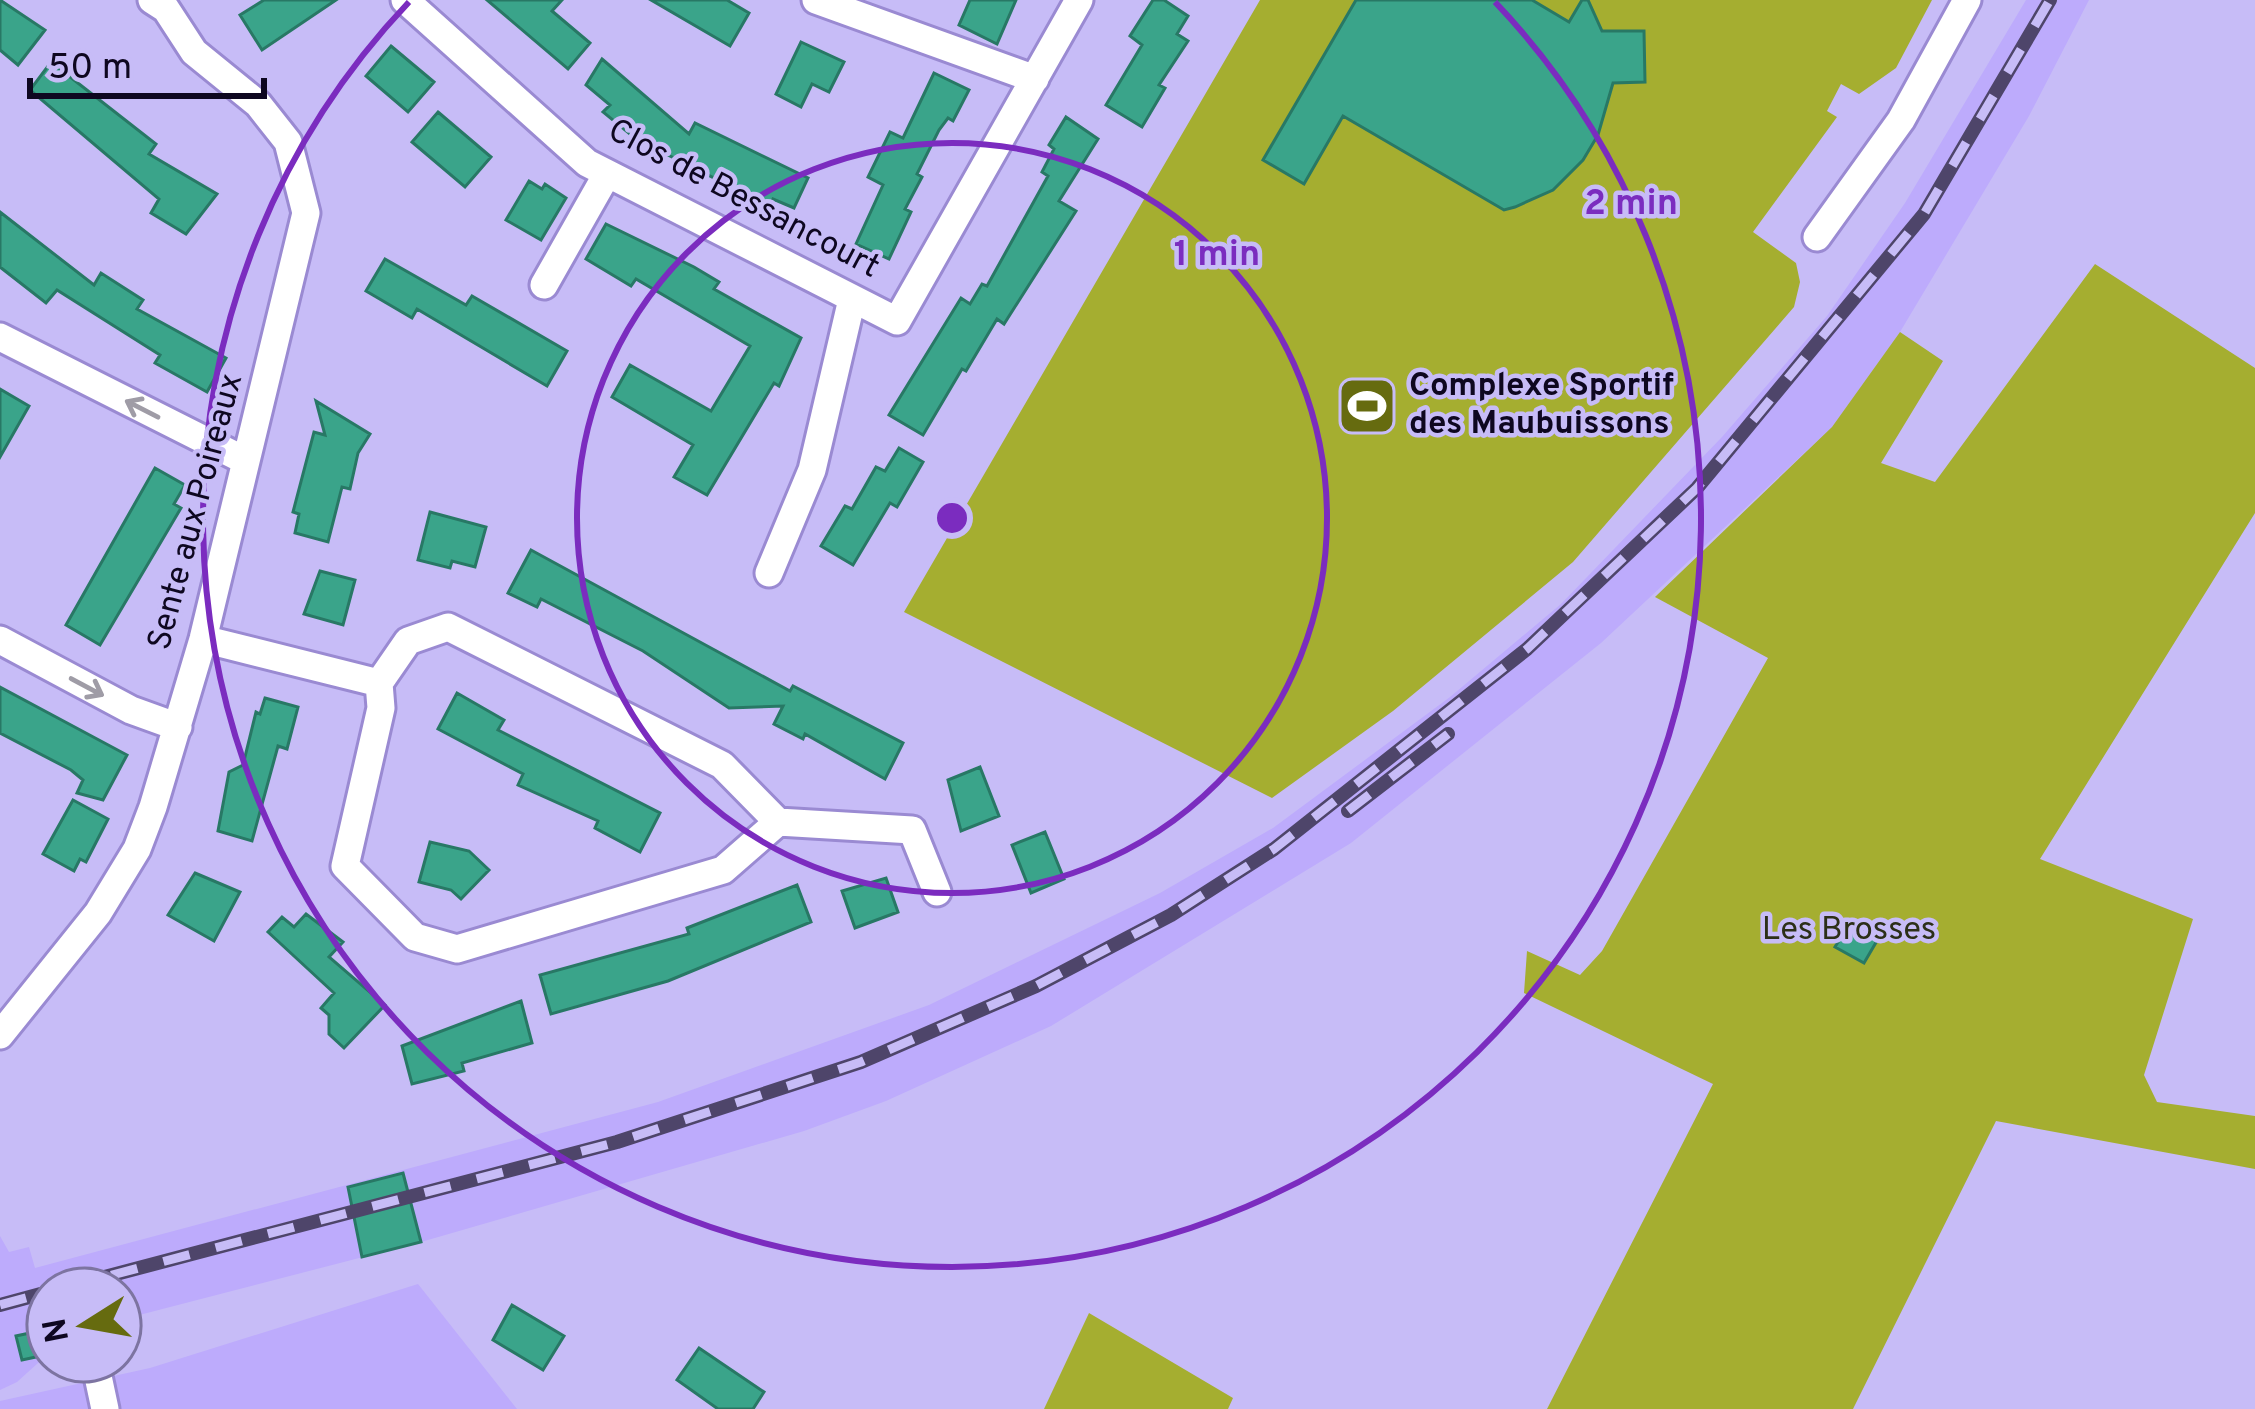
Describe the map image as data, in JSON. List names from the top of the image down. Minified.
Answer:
{"streets":{"street":["Clos de Bessancourt","Sente aux Poireaux"]},"parks":["Les Brosses"],"places":{"sports":["Complexe Sportif des Maubuissons"]},"scale_bar":"50 m","north":"left","rings":["2 min","1 min"]}
